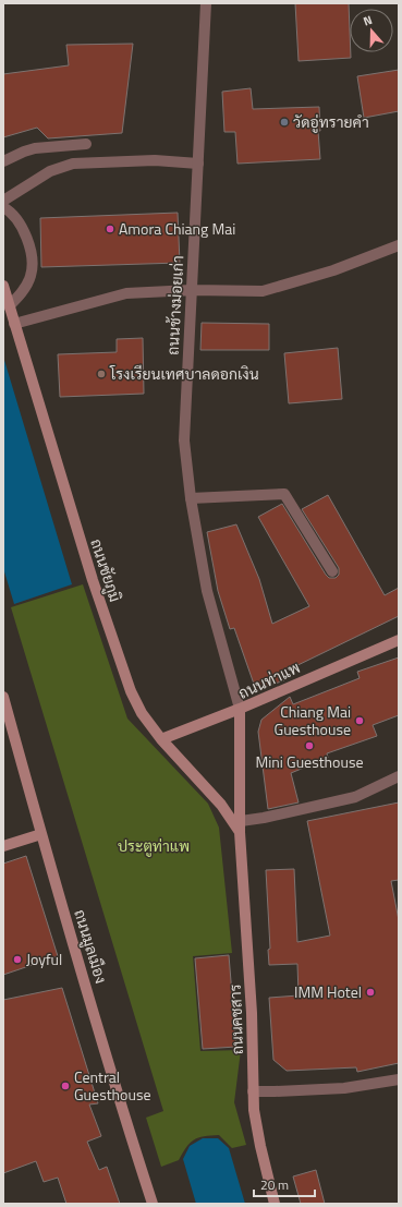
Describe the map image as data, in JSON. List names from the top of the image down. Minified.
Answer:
{"streets":{"main road":["ถนนชัยภูมิ","ถนนท่าแพ","ถนนมูลเมือง","ถนนคชสาร"],"street":["ถนนช้างม่อยเก่า"]},"crossings":[["ถนนช้างม่อยเก่า","ถนนท่าแพ"],["ถนนชัยภูมิ","ถนนท่าแพ"],["ถนนชัยภูมิ","ถนนคชสาร"],["ถนนท่าแพ","ถนนคชสาร"]],"parks":["ประตูท่าแพ"],"places":["วัดอู่ทรายคำ","Amora Chiang Mai","โรงเรียนเทศบาลดอกเงิน","Chiang Mai Guesthouse","Mini Guesthouse","Joyful","IMM Hotel","Central Guesthouse"],"scale_bar":"20 m","north":"top"}
